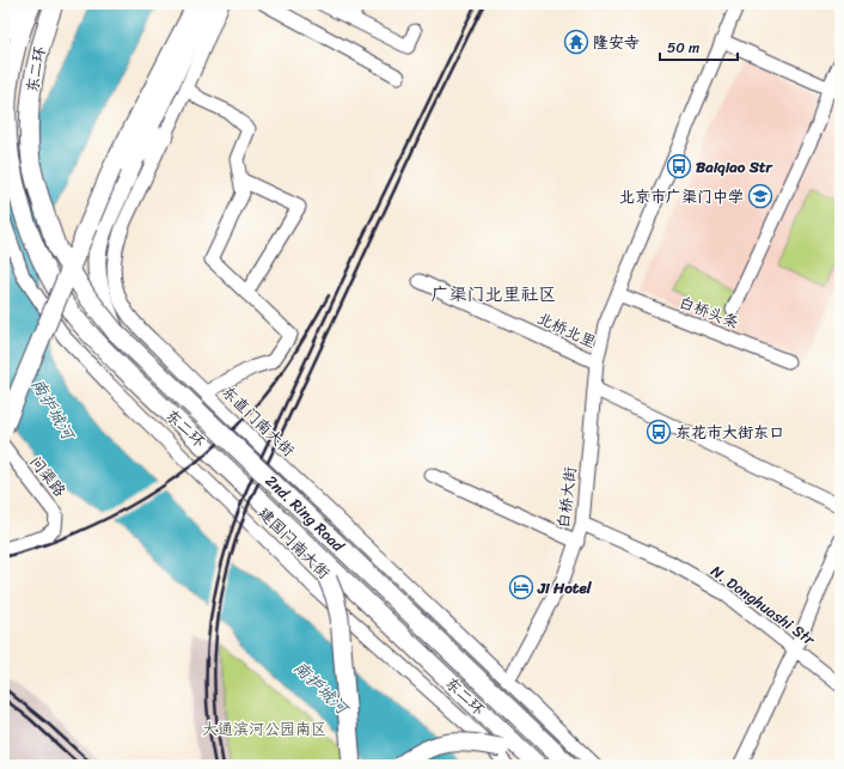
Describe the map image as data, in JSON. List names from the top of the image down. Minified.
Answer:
{"streets":{"highway":["东二环","2nd. Ring Road"],"street":["白桥头条","北桥北里","东直门南大街","问渠路","白桥大街","建国门南大街","N. Donghuashi Str"]},"crossings":[["东二环","2nd. Ring Road"],["东直门南大街","白桥大街"],["白桥大街","N. Donghuashi Str"]],"districts":["广渠门北里社区"],"water":["南护城河"],"parks":["大通滨河公园南区"],"places":{"temple":["隆安寺"],"bus stop":["Baiqiao Str","东花市大街东口"],"school or university":["北京市广渠门中学"],"hotel":["Ji Hotel"]},"scale_bar":"50 m"}
